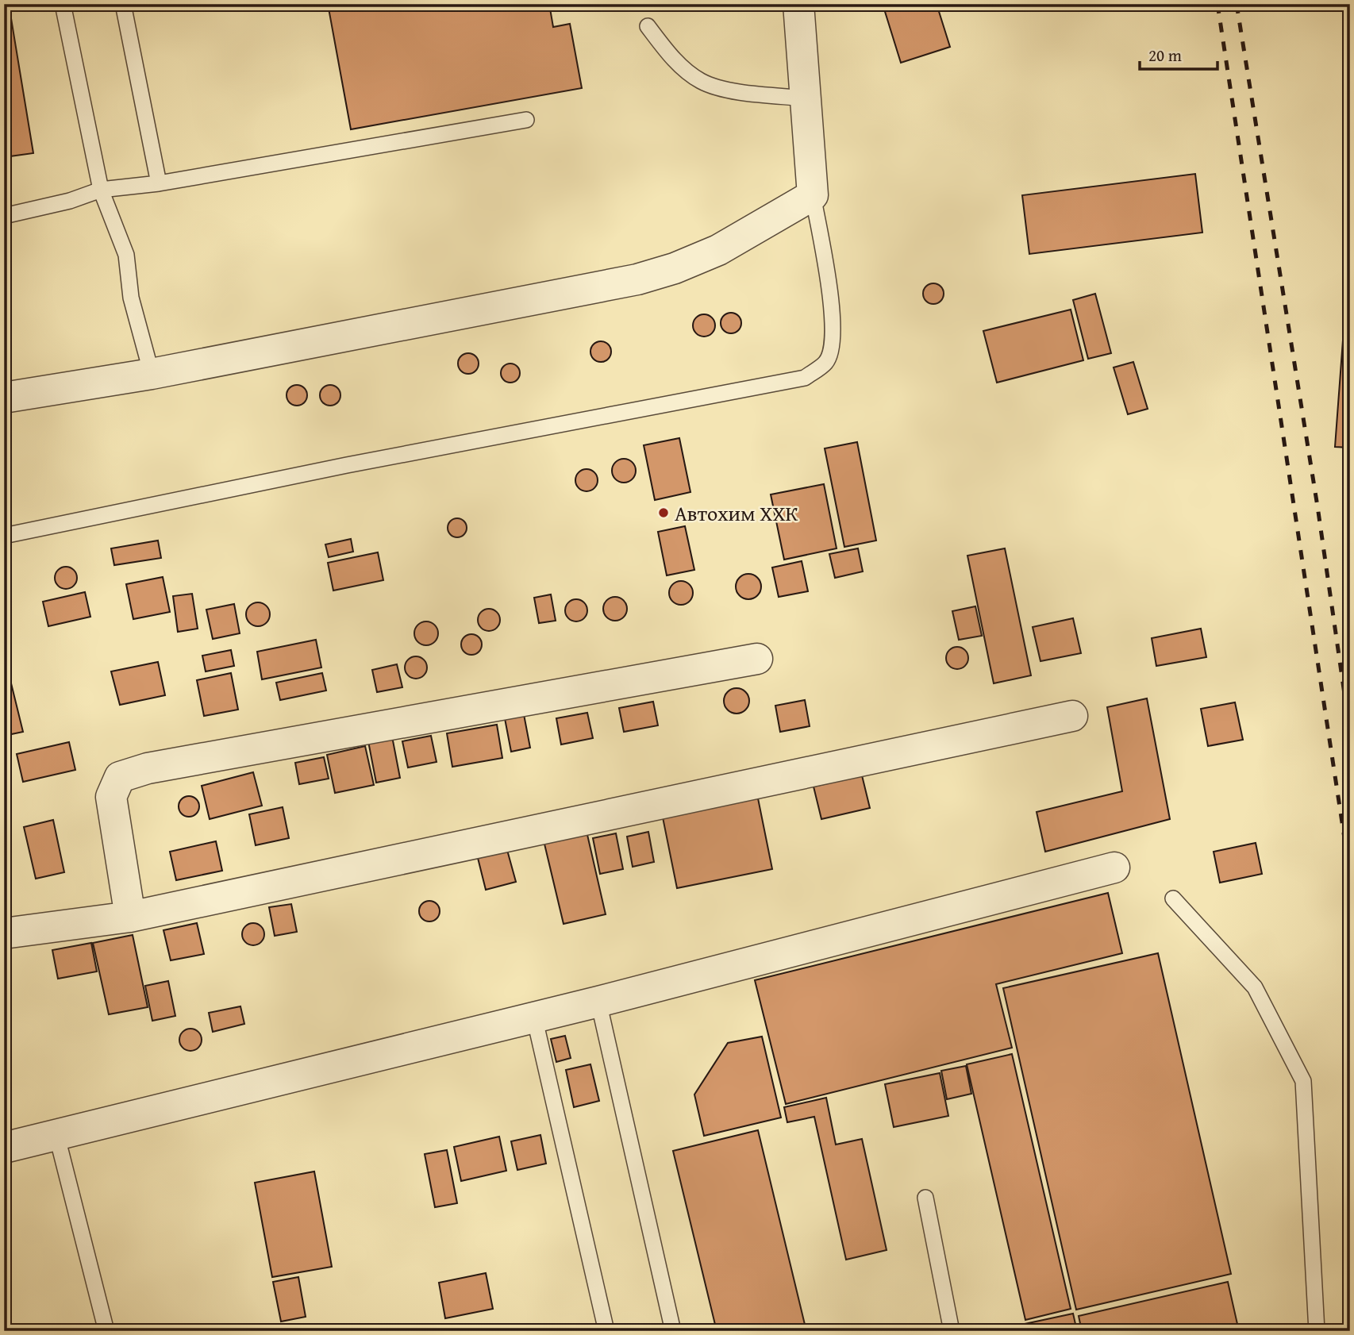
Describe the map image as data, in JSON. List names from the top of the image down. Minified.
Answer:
{"places":["Автохим ХХК"],"scale_bar":"20 m"}
